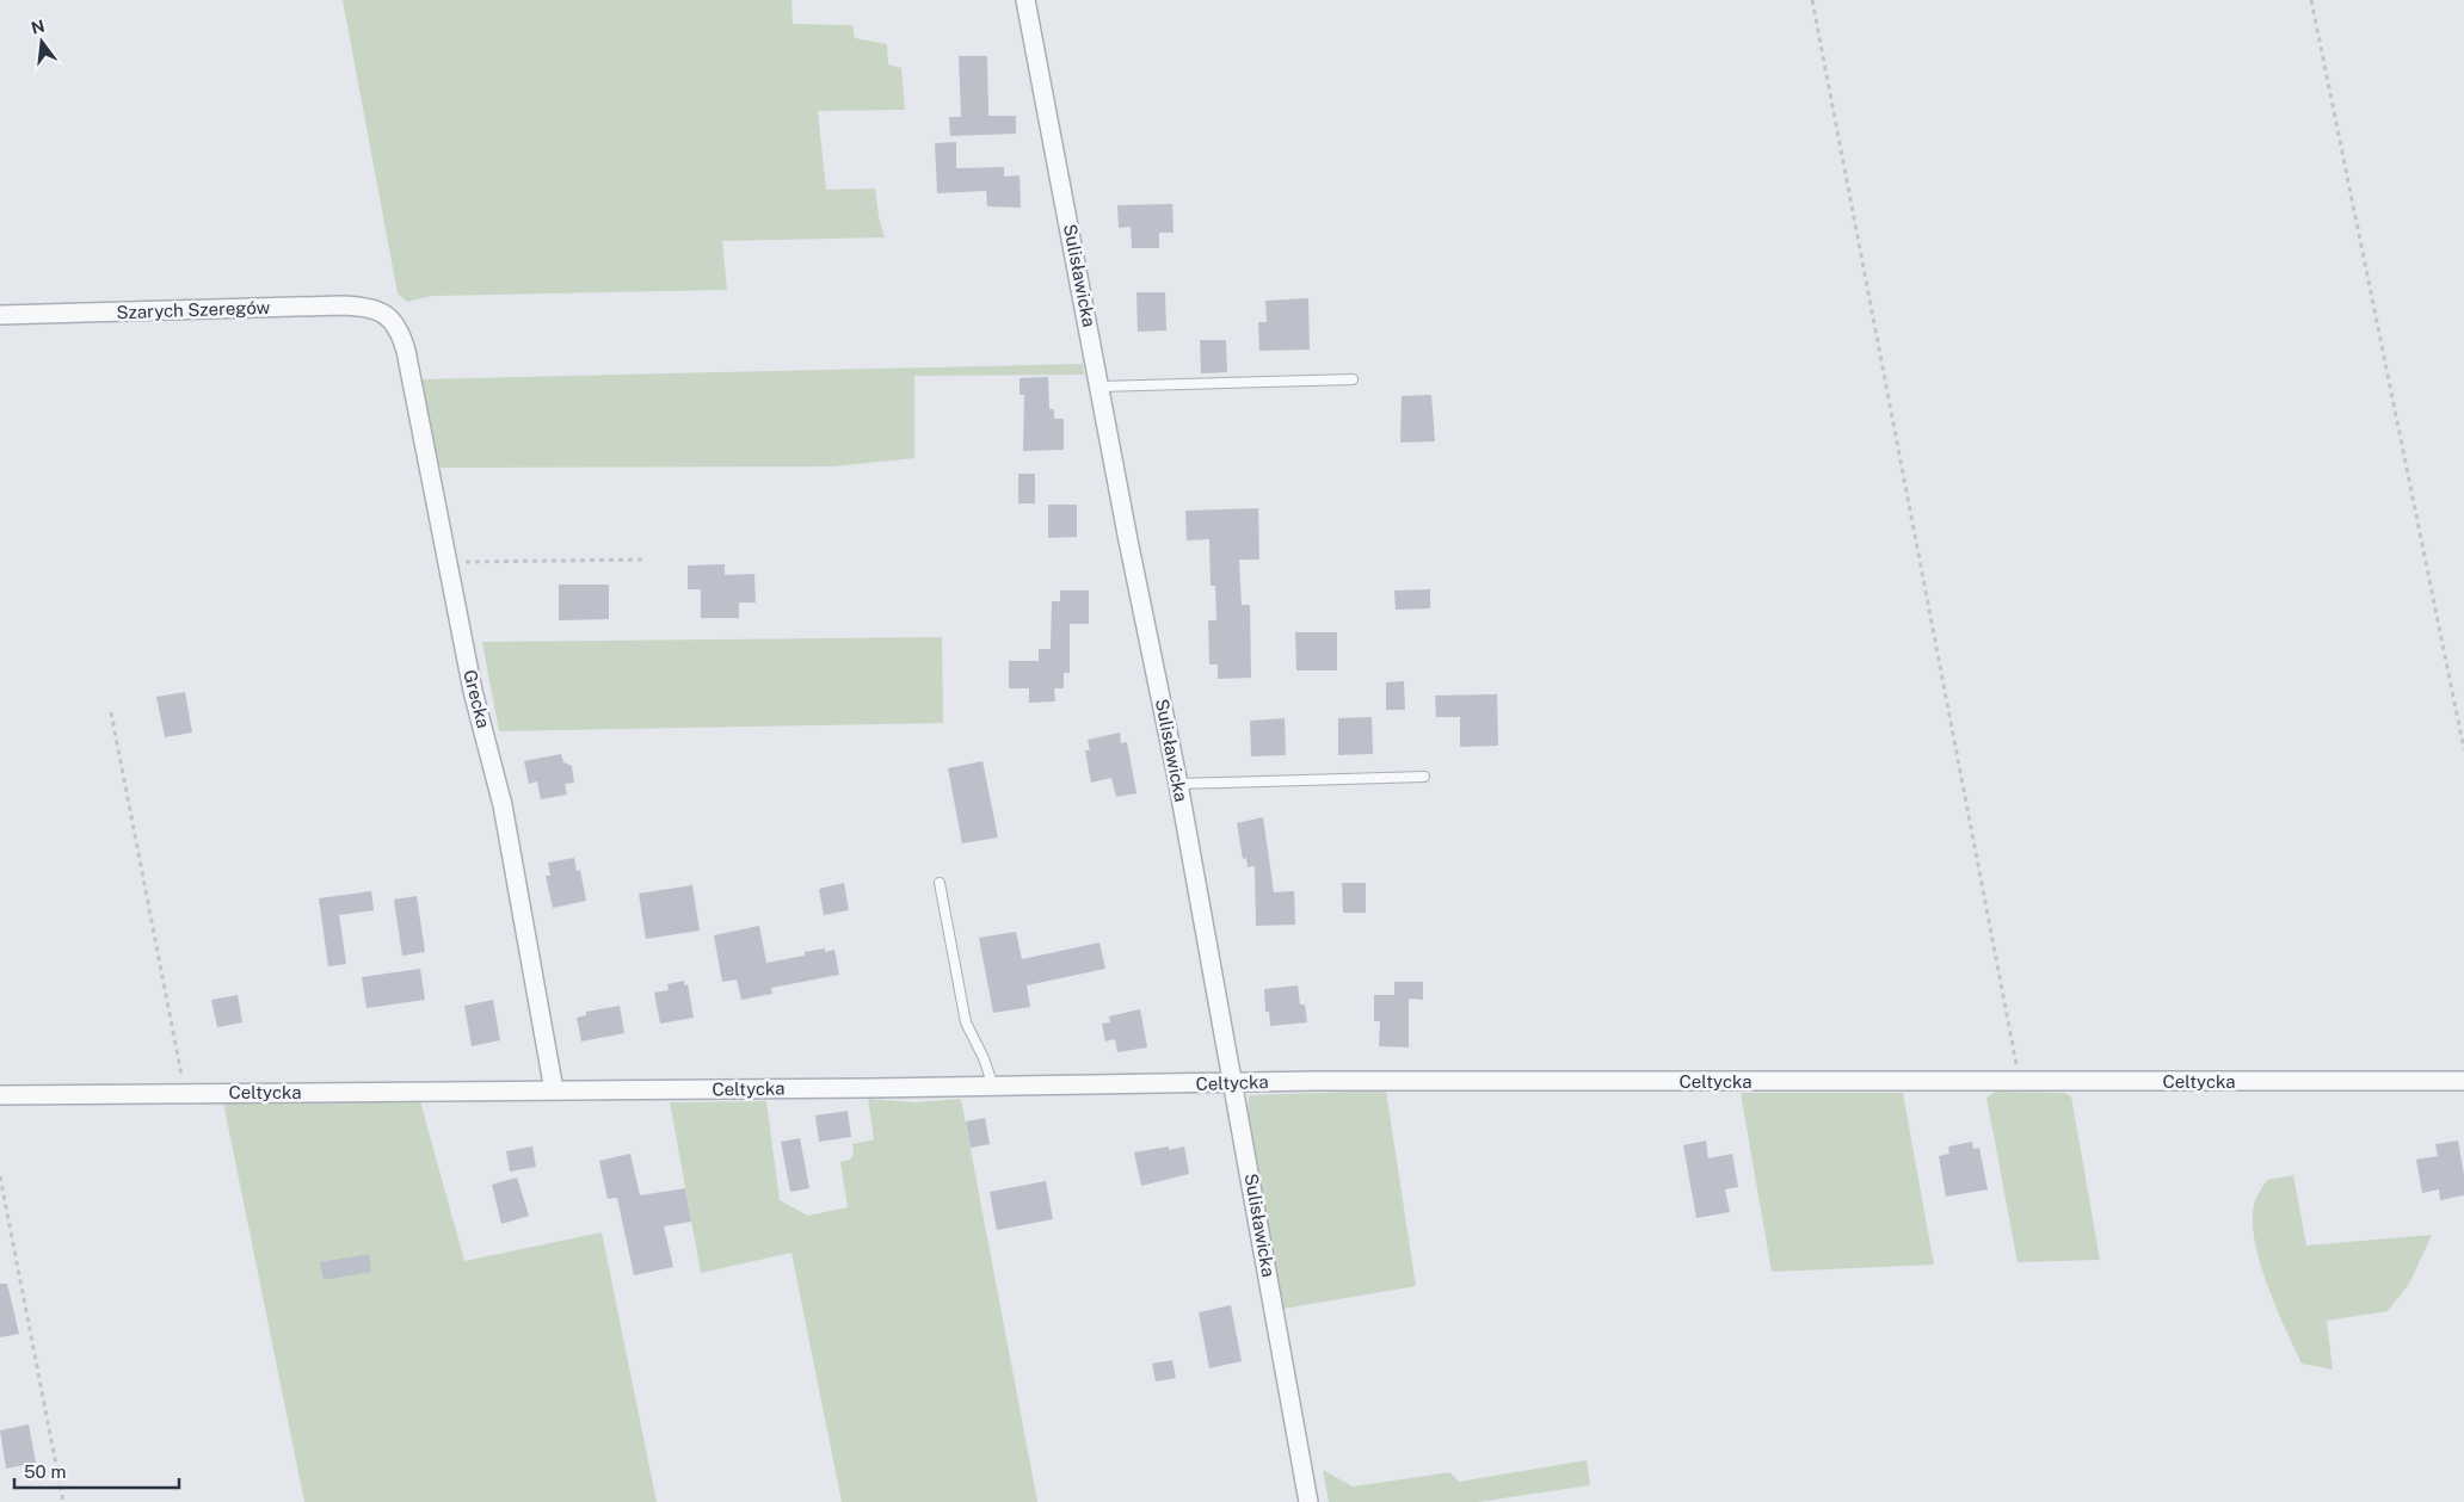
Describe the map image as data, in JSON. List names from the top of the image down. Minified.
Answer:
{"streets":{"street":["Sulisławicka","Szarych Szeregów","Grecka","Celtycka"]},"crossings":[["Sulisławicka","Celtycka"],["Szarych Szeregów","Grecka"],["Grecka","Celtycka"]],"scale_bar":"50 m","north":"top"}
